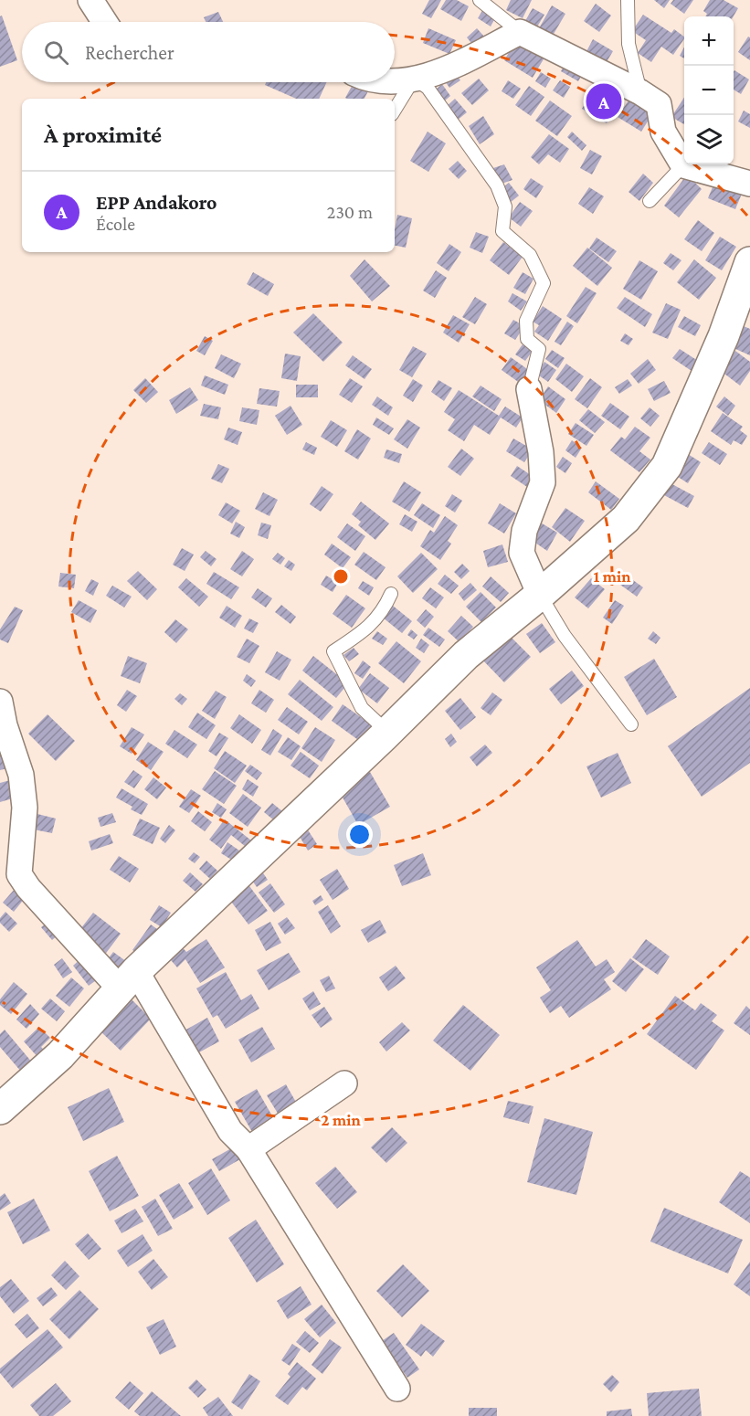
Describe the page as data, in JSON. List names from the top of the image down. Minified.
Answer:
{"page":{"map_buttons":["+","−"],"search":"Rechercher","pins":"A","heading":"À proximité","list":[{"mark":"A","name":"EPP Andakoro","note":"École","value":"230 m"}]},"rings":["1 min","2 min"]}
